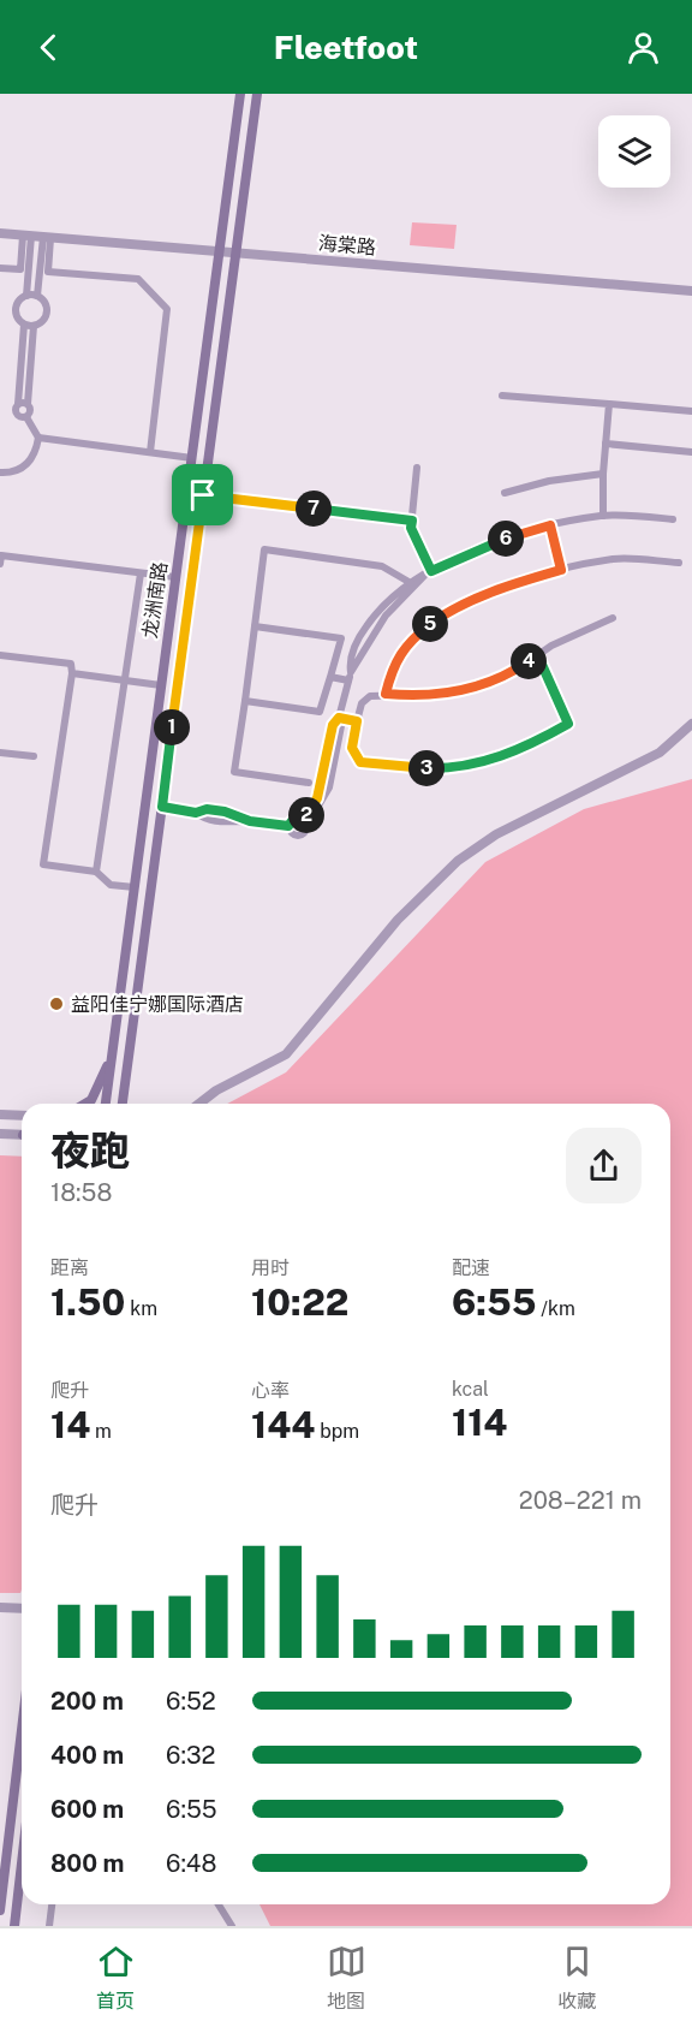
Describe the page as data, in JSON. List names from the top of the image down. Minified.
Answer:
{"streets":{"main road":["龙洲南路"],"street":["海棠路"]},"crossings":[["海棠路","龙洲南路"]],"places":["益阳佳宁娜国际酒店"],"page":{"header":"Fleetfoot","pins":["7","6","5","4","1","3","2"],"heading":["夜跑","18:58"],"stats":[["距离","1.50 km"],["用时","10:22"],["配速","6:55 /km"],["爬升","14 m"],["心率","144 bpm"],["kcal","114"]],"chart":["爬升","208–221 m"],"list":[{"name":"200 m","note":"6:52"},{"name":"400 m","note":"6:32"},{"name":"600 m","note":"6:55"},{"name":"800 m","note":"6:48"}],"tabs":["首页","地图","收藏"]}}
